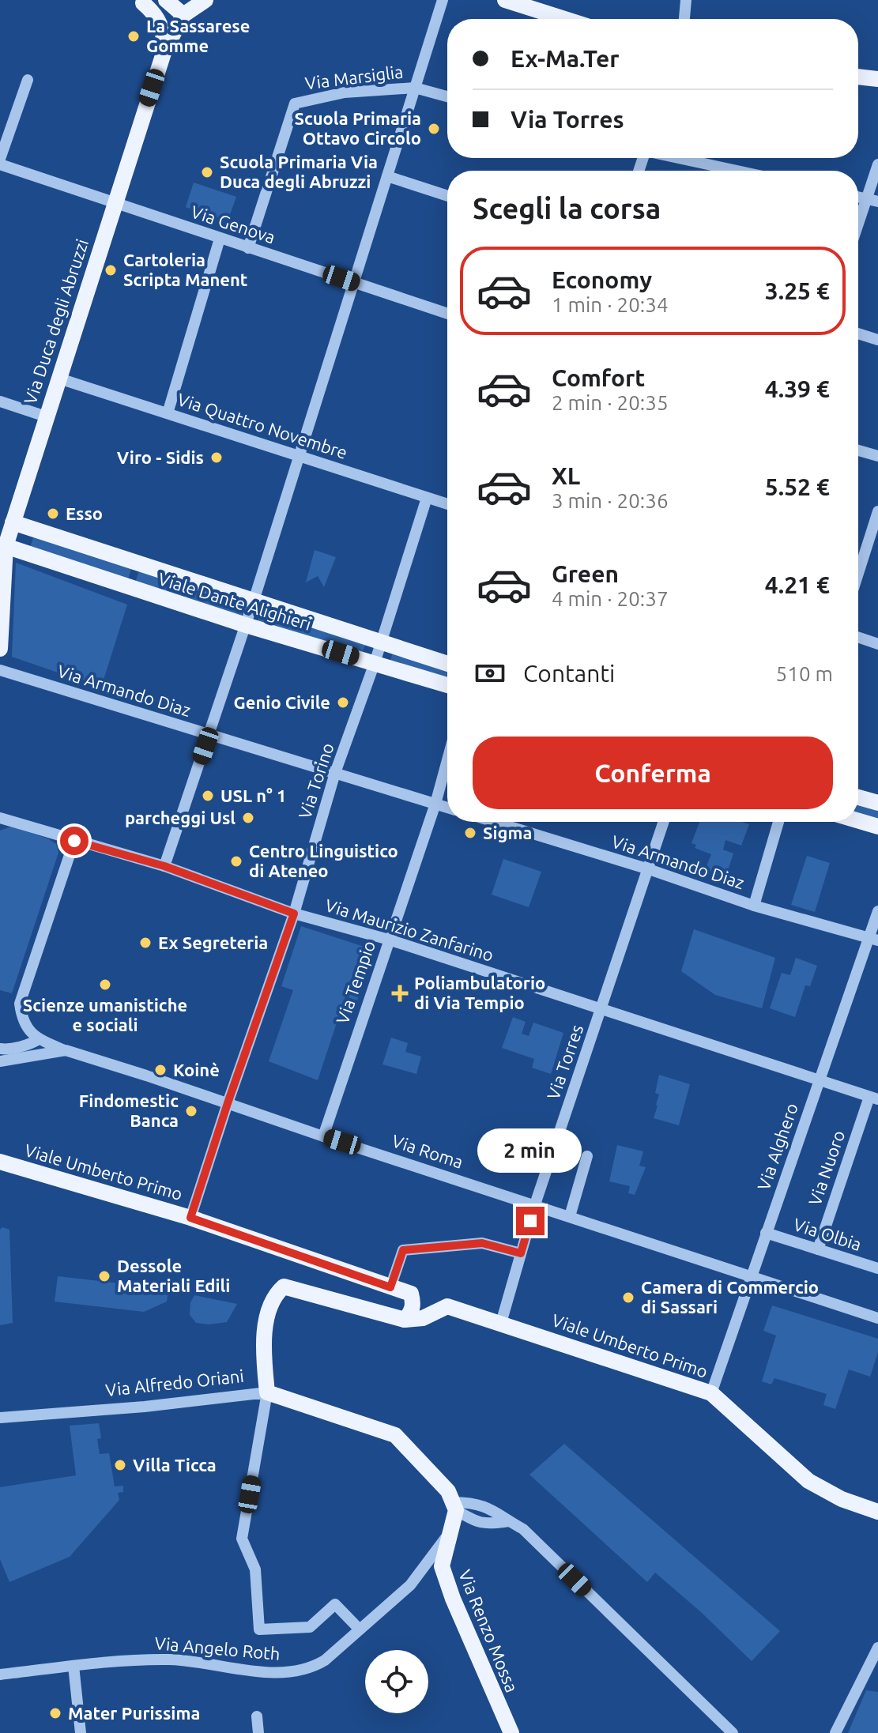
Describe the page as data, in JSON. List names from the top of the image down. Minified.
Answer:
{"streets":{"main road":["Via Duca degli Abruzzi","Viale Dante Alighieri","Viale Umberto Primo","Via Alfredo Oriani","Via Renzo Mossa"],"street":["Via Marsiglia","Via Genova","Via Quattro Novembre","Via Armando Diaz","Via Torino","Via Maurizio Zanfarino","Via Tempio","Via Torres","Via Alghero","Via Roma","Via Nuoro","Via Olbia","Via Angelo Roth"]},"crossings":[["Via Marsiglia","Via Genova"],["Via Genova","Via Duca degli Abruzzi"],["Via Duca degli Abruzzi","Via Quattro Novembre"],["Via Duca degli Abruzzi","Viale Dante Alighieri"],["Via Quattro Novembre","Via Torino"],["Viale Dante Alighieri","Via Torino"],["Via Armando Diaz","Via Torino"],["Via Armando Diaz","Via Tempio"],["Via Armando Diaz","Via Torres"],["Via Armando Diaz","Via Alghero"],["Via Torino","Via Maurizio Zanfarino"],["Via Torino","Via Roma"],["Via Torino","Viale Umberto Primo"],["Via Maurizio Zanfarino","Via Tempio"],["Via Maurizio Zanfarino","Via Torres"],["Via Maurizio Zanfarino","Via Alghero"],["Via Maurizio Zanfarino","Via Nuoro"],["Via Tempio","Via Roma"],["Via Torres","Via Roma"],["Via Torres","Viale Umberto Primo"],["Via Alghero","Via Roma"],["Via Alghero","Viale Umberto Primo"],["Via Alghero","Via Olbia"],["Via Nuoro","Via Olbia"],["Viale Umberto Primo","Via Alfredo Oriani"],["Via Renzo Mossa","Via Angelo Roth"]],"places":{"other":["La Sassarese Gomme","Scuola Primaria Ottavo Circolo","Scuola Primaria Via Duca degli Abruzzi","Cartoleria Scripta Manent","Viro - Sidis","Esso","Genio Civile","USL n° 1","parcheggi Usl","Sigma","Centro Linguistico di Ateneo","Ex Segreteria","Scienze umanistiche e sociali","Koinè","Findomestic Banca","Dessole Materiali Edili","Camera di Commercio di Sassari","Villa Ticca","Mater Purissima"],"health":["Poliambulatorio di Via Tempio"]},"page":{"banner":["Ex-Ma.Ter","Via Torres"],"heading":"Scegli la corsa","list":[{"name":"Economy","note":"1 min · 20:34","value":"3.25 €"},{"name":"Comfort","note":"2 min · 20:35","value":"4.39 €"},{"name":"XL","note":"3 min · 20:36","value":"5.52 €"},{"name":"Green","note":"4 min · 20:37","value":"4.21 €"}],"pay":["Contanti","510 m"],"buttons":"Conferma","bubble":"2 min"}}
